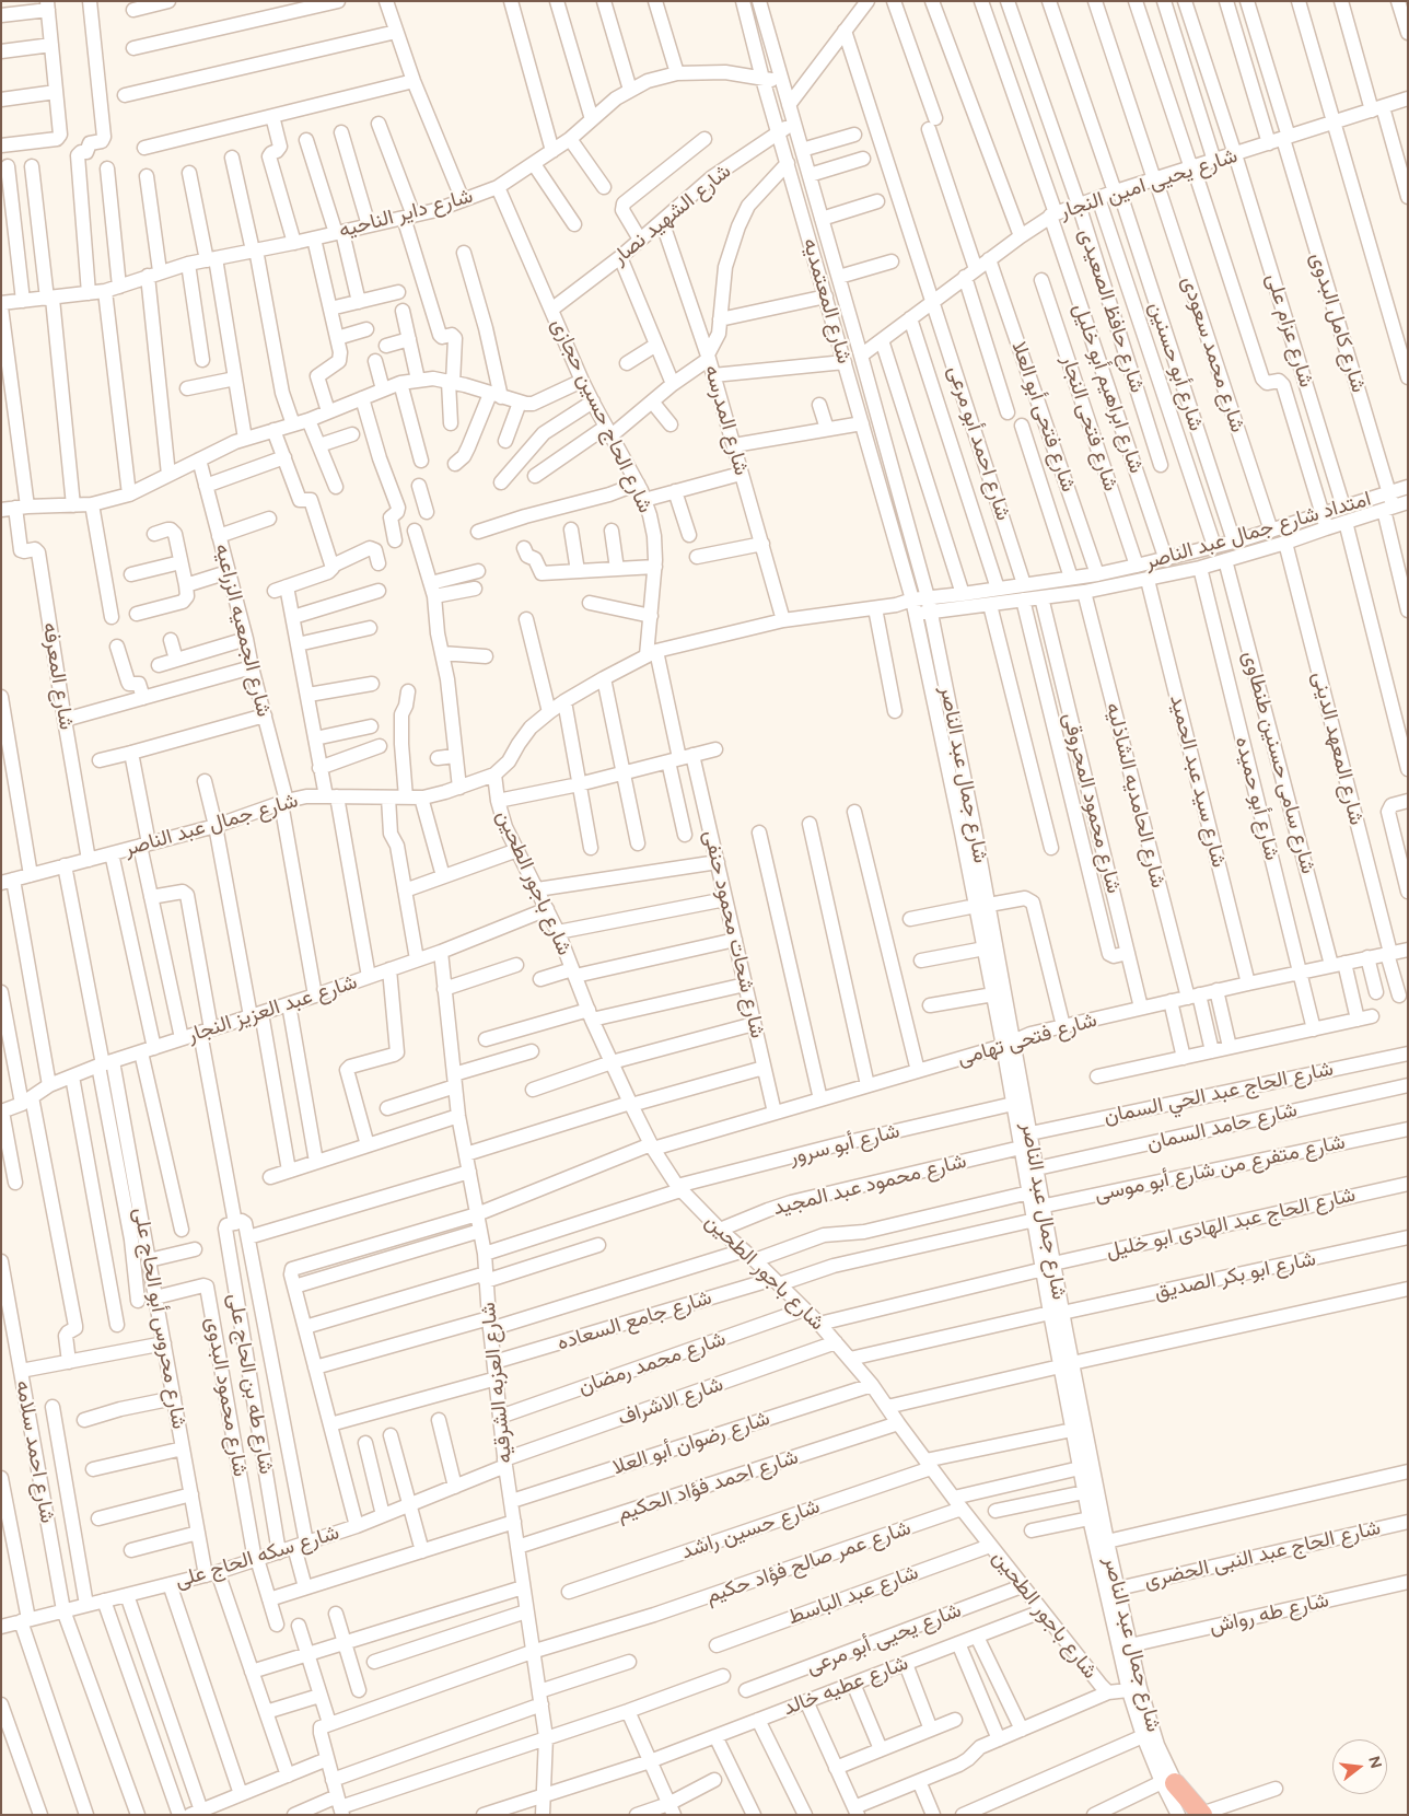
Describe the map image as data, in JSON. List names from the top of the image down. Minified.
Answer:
{"streets":{"street":["شارع يحيى امين النجار","شارع داير الناحيه","شارع الشهيد نصار","شارع المعتمديه","شارع حافظ الصعيدى","شارع كامل البدوى","شارع عزام على","شارع محمد سعودى","شارع أبو حسنين","شارع ابراهيم أبو خليل","شارع الحاج حسين حجازى","شارع فتحى أبو العلا","شارع المدرسه","شارع فتحى النجار","شارع احمد أبو مرعى","امتداد شارع جمال عبد الناصر","شارع الجمعيه الزراعيه","شارع المعرفه","شارع المعهد الدينى","شارع سامى حسنين طنطاوى","شارع جمال عبد الناصر","شارع سيد عبد الحميد","شارع الحامديه الشاذليه","شارع أبو حميده","شارع محمود المحروقى","شارع باجور الطحين","شارع شحات محمود حنفى","شارع عبد العزيز النجار","شارع فتحى تهامى","شارع الحاج عبد الحي السمان","شارع حامد السمان","شارع أبو سرور","شارع متفرع من شارع أبو موسى","شارع محمود عبد المجيد","شارع الحاج عبد الهادى ابو خليل","شارع ابو بكر الصديق","شارع محروس أبو الحاج على","شارع جامع السعاده","شارع محمد رمضان","شارع العزبه الشرقيه","شارع طه بن الحاج على","شارع محمود البدوى","شارع الاشراف","شارع رضوان أبو العلا","شارع احمد سلامه","شارع احمد فؤاد الحكيم","شارع حسين راشد","شارع الحاج عبد النبى الحضرى","شارع سكه الحاج على","شارع عمر صالح فؤاد حكيم","شارع عبد الباسط","شارع طه رواش","شارع يحيى أبو مرعى","شارع عطيه خالد"]},"crossings":[["شارع يحيى امين النجار","شارع المعتمديه"],["شارع يحيى امين النجار","شارع حافظ الصعيدى"],["شارع يحيى امين النجار","شارع كامل البدوى"],["شارع يحيى امين النجار","شارع عزام على"],["شارع يحيى امين النجار","شارع محمد سعودى"],["شارع يحيى امين النجار","شارع أبو حسنين"],["شارع يحيى امين النجار","شارع ابراهيم أبو خليل"],["شارع يحيى امين النجار","شارع فتحى أبو العلا"],["شارع يحيى امين النجار","شارع احمد أبو مرعى"],["شارع داير الناحيه","شارع المعتمديه"],["شارع داير الناحيه","شارع الحاج حسين حجازى"],["شارع الشهيد نصار","شارع المعتمديه"],["شارع الشهيد نصار","شارع الحاج حسين حجازى"],["شارع الشهيد نصار","شارع المدرسه"],["شارع المعتمديه","امتداد شارع جمال عبد الناصر"],["شارع المعتمديه","شارع جمال عبد الناصر"],["شارع كامل البدوى","امتداد شارع جمال عبد الناصر"],["شارع عزام على","امتداد شارع جمال عبد الناصر"],["شارع محمد سعودى","امتداد شارع جمال عبد الناصر"],["شارع أبو حسنين","امتداد شارع جمال عبد الناصر"],["شارع ابراهيم أبو خليل","امتداد شارع جمال عبد الناصر"],["شارع الحاج حسين حجازى","شارع جمال عبد الناصر"],["شارع الحاج حسين حجازى","شارع شحات محمود حنفى"],["شارع فتحى أبو العلا","امتداد شارع جمال عبد الناصر"],["شارع المدرسه","شارع جمال عبد الناصر"],["شارع فتحى النجار","امتداد شارع جمال عبد الناصر"],["شارع احمد أبو مرعى","امتداد شارع جمال عبد الناصر"],["امتداد شارع جمال عبد الناصر","شارع المعهد الدينى"],["امتداد شارع جمال عبد الناصر","شارع سامى حسنين طنطاوى"],["امتداد شارع جمال عبد الناصر","شارع جمال عبد الناصر"],["امتداد شارع جمال عبد الناصر","شارع سيد عبد الحميد"],["امتداد شارع جمال عبد الناصر","شارع الحامديه الشاذليه"],["امتداد شارع جمال عبد الناصر","شارع أبو حميده"],["امتداد شارع جمال عبد الناصر","شارع محمود المحروقى"],["شارع الجمعيه الزراعيه","شارع جمال عبد الناصر"],["شارع الجمعيه الزراعيه","شارع عبد العزيز النجار"],["شارع المعرفه","شارع جمال عبد الناصر"],["شارع المعهد الدينى","شارع فتحى تهامى"],["شارع سامى حسنين طنطاوى","شارع أبو حميده"],["شارع سامى حسنين طنطاوى","شارع فتحى تهامى"],["شارع جمال عبد الناصر","شارع باجور الطحين"],["شارع جمال عبد الناصر","شارع فتحى تهامى"],["شارع جمال عبد الناصر","شارع الحاج عبد الحي السمان"],["شارع جمال عبد الناصر","شارع حامد السمان"],["شارع جمال عبد الناصر","شارع أبو سرور"],["شارع جمال عبد الناصر","شارع متفرع من شارع أبو موسى"],["شارع جمال عبد الناصر","شارع محمود عبد المجيد"],["شارع جمال عبد الناصر","شارع الحاج عبد الهادى ابو خليل"],["شارع جمال عبد الناصر","شارع ابو بكر الصديق"],["شارع جمال عبد الناصر","شارع حسين راشد"],["شارع جمال عبد الناصر","شارع الحاج عبد النبى الحضرى"],["شارع جمال عبد الناصر","شارع عمر صالح فؤاد حكيم"],["شارع جمال عبد الناصر","شارع طه رواش"],["شارع سيد عبد الحميد","شارع فتحى تهامى"],["شارع الحامديه الشاذليه","شارع فتحى تهامى"],["شارع أبو حميده","شارع فتحى تهامى"],["شارع محمود المحروقى","شارع فتحى تهامى"],["شارع باجور الطحين","شارع عبد العزيز النجار"],["شارع باجور الطحين","شارع فتحى تهامى"],["شارع باجور الطحين","شارع أبو سرور"],["شارع باجور الطحين","شارع متفرع من شارع أبو موسى"],["شارع باجور الطحين","شارع محمود عبد المجيد"],["شارع باجور الطحين","شارع الحاج عبد الهادى ابو خليل"],["شارع باجور الطحين","شارع ابو بكر الصديق"],["شارع باجور الطحين","شارع جامع السعاده"],["شارع باجور الطحين","شارع محمد رمضان"],["شارع باجور الطحين","شارع الاشراف"],["شارع باجور الطحين","شارع رضوان أبو العلا"],["شارع باجور الطحين","شارع احمد فؤاد الحكيم"],["شارع باجور الطحين","شارع حسين راشد"],["شارع باجور الطحين","شارع عمر صالح فؤاد حكيم"],["شارع باجور الطحين","شارع عبد الباسط"],["شارع باجور الطحين","شارع يحيى أبو مرعى"],["شارع باجور الطحين","شارع عطيه خالد"],["شارع شحات محمود حنفى","شارع فتحى تهامى"],["شارع عبد العزيز النجار","شارع محروس أبو الحاج على"],["شارع عبد العزيز النجار","شارع العزبه الشرقيه"],["شارع فتحى تهامى","شارع العزبه الشرقيه"],["شارع أبو سرور","شارع العزبه الشرقيه"],["شارع متفرع من شارع أبو موسى","شارع جامع السعاده"],["شارع محروس أبو الحاج على","شارع محمود البدوى"],["شارع محروس أبو الحاج على","شارع سكه الحاج على"],["شارع جامع السعاده","شارع العزبه الشرقيه"],["شارع محمد رمضان","شارع العزبه الشرقيه"],["شارع العزبه الشرقيه","شارع الاشراف"],["شارع العزبه الشرقيه","شارع رضوان أبو العلا"],["شارع العزبه الشرقيه","شارع احمد فؤاد الحكيم"],["شارع العزبه الشرقيه","شارع سكه الحاج على"],["شارع العزبه الشرقيه","شارع عمر صالح فؤاد حكيم"],["شارع العزبه الشرقيه","شارع عطيه خالد"],["شارع طه بن الحاج على","شارع سكه الحاج على"],["شارع محمود البدوى","شارع سكه الحاج على"],["شارع الاشراف","شارع سكه الحاج على"],["شارع احمد سلامه","شارع سكه الحاج على"]],"north":"right"}
